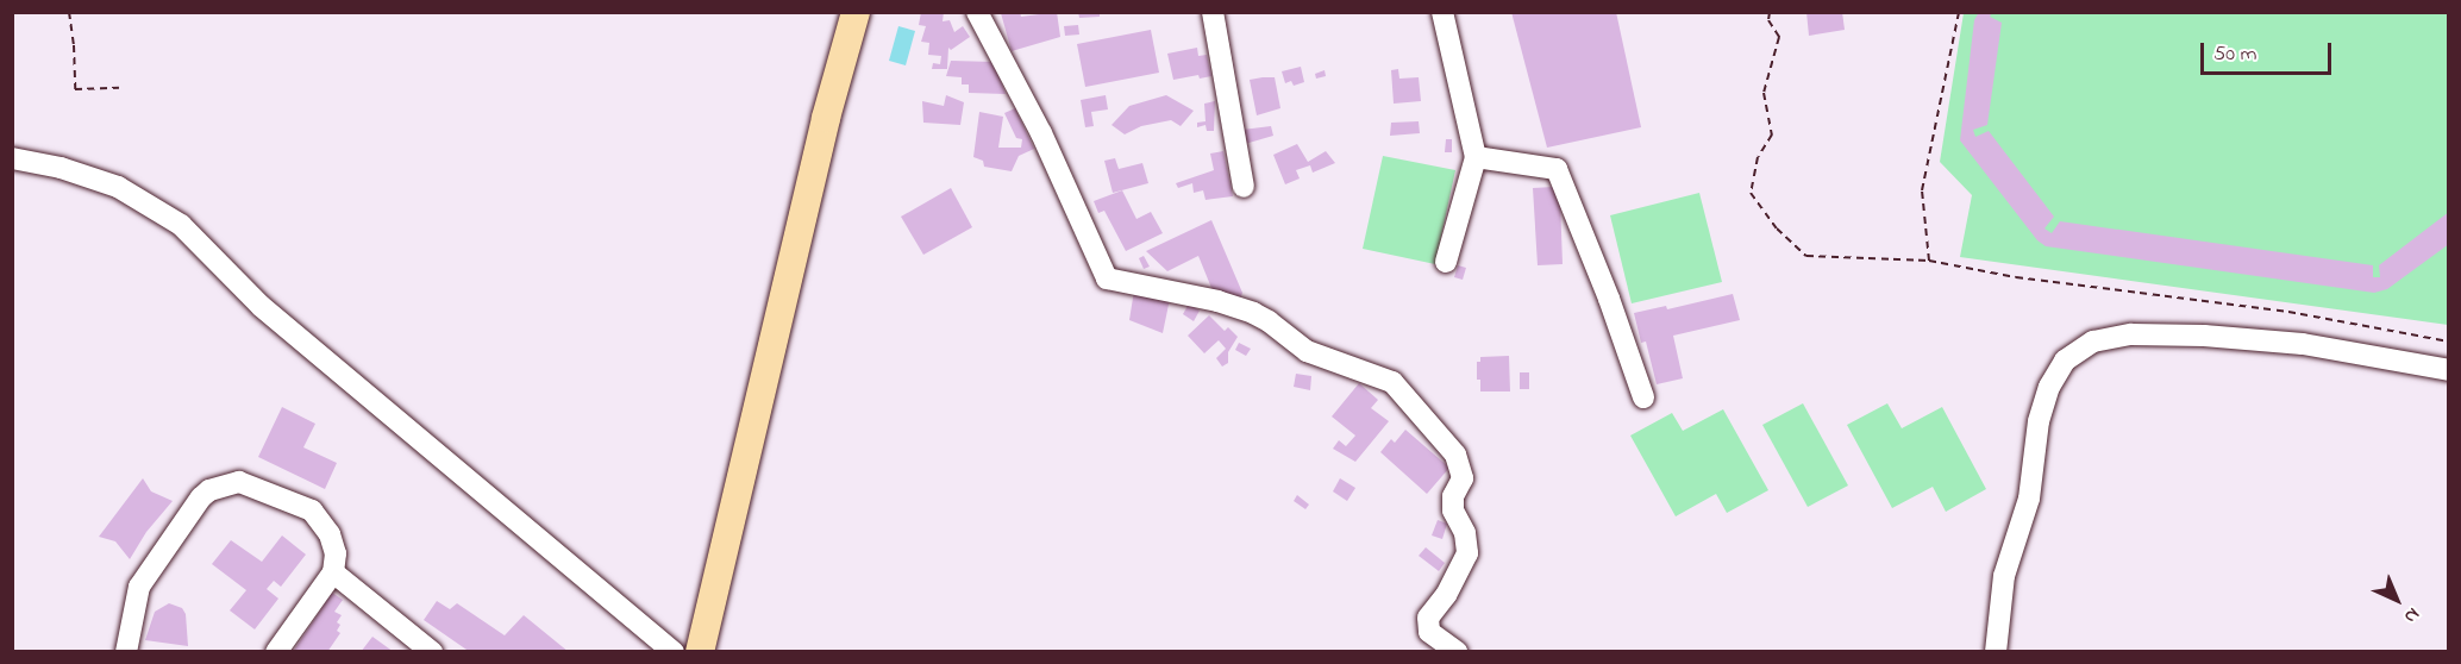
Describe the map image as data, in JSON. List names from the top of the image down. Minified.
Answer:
{"scale_bar":"50 m","north":"bottom right"}
